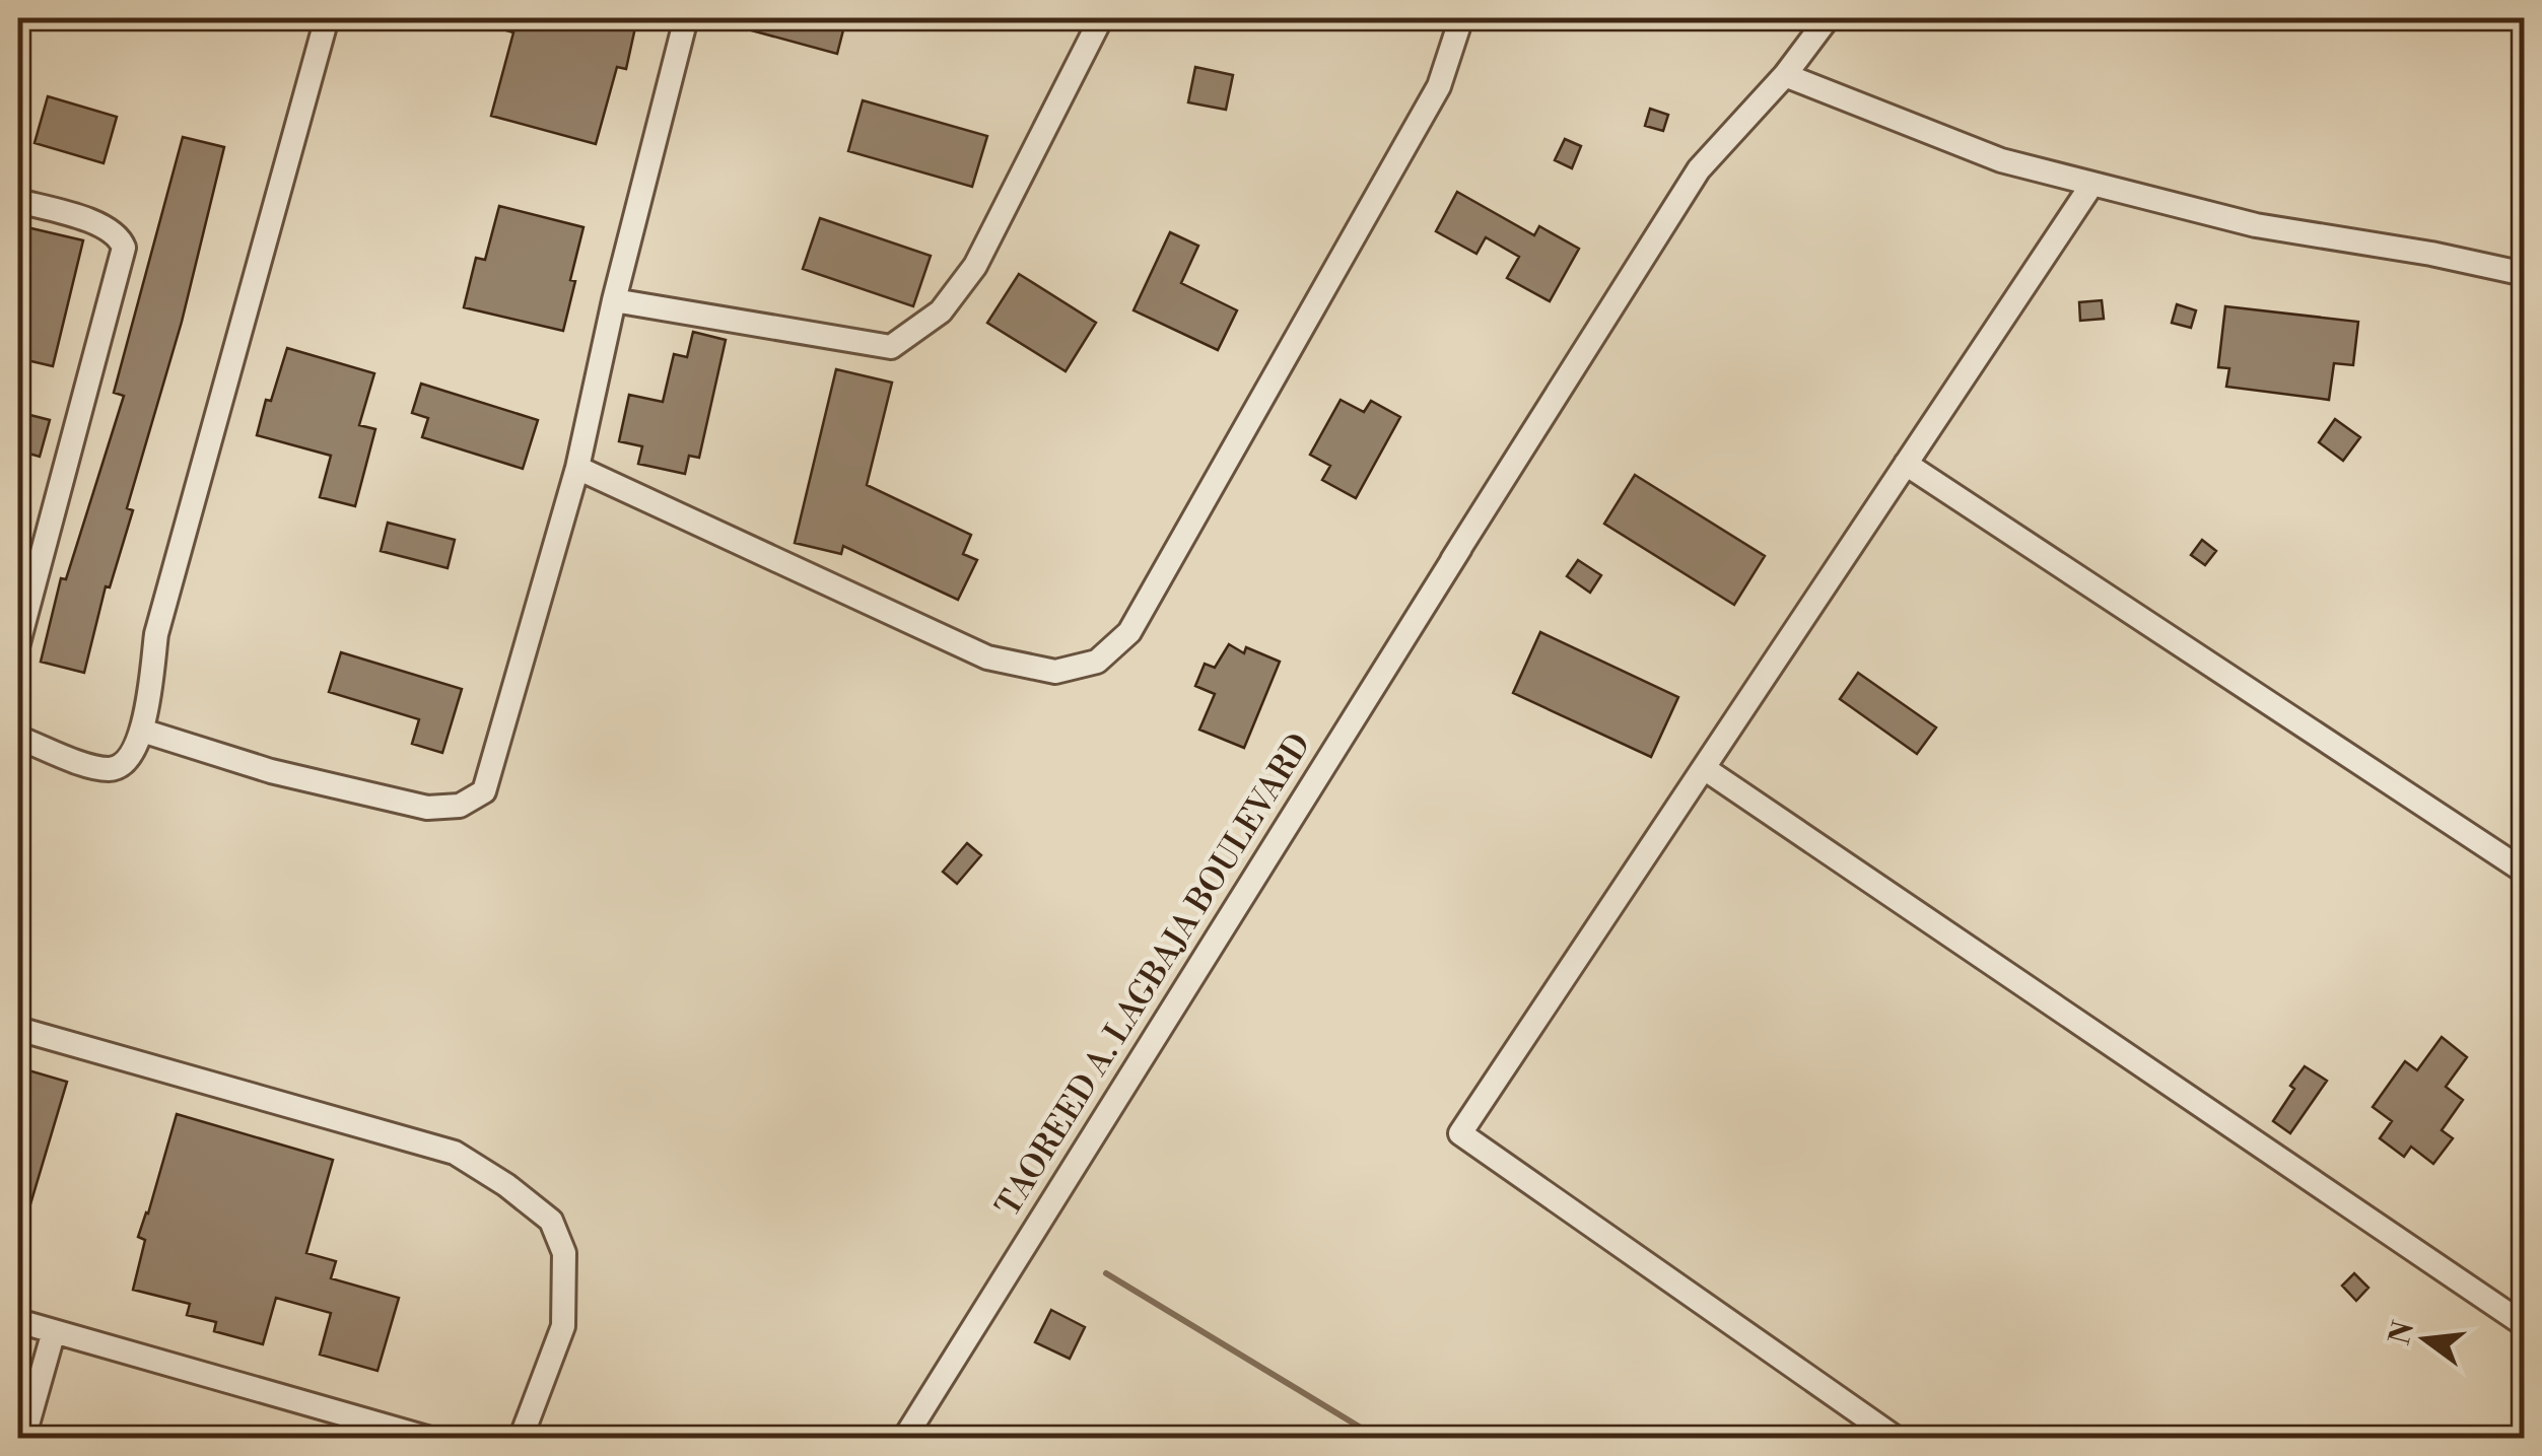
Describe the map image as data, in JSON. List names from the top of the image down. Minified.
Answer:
{"streets":{"street":["TAOREED A. LAGBAJA BOULEVARD"]},"north":"left"}
